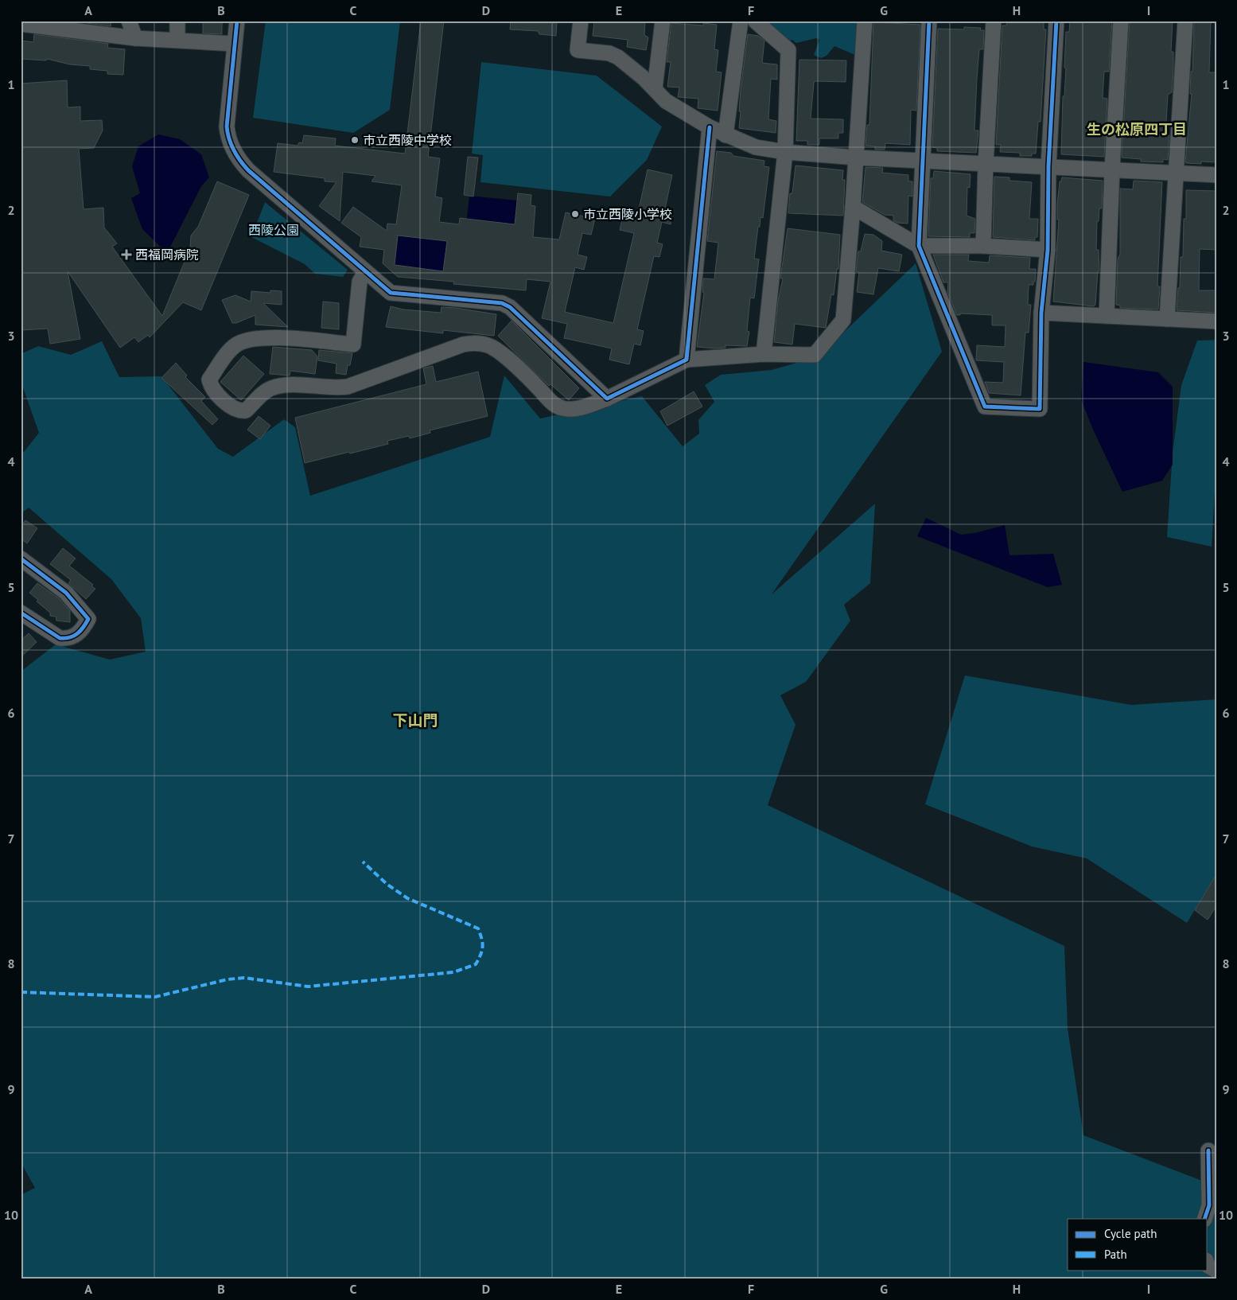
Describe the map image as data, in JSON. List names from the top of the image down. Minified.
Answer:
{"districts":["生の松原四丁目","下山門"],"parks":["西陵公園"],"places":{"other":["市立西陵中学校","市立西陵小学校"],"health":["西福岡病院"]},"legend":["Cycle path","Path"],"grid":{"columns":["A","B","C","D","E","F","G","H","I"],"rows":["1","2","3","4","5","6","7","8","9","10"]}}
